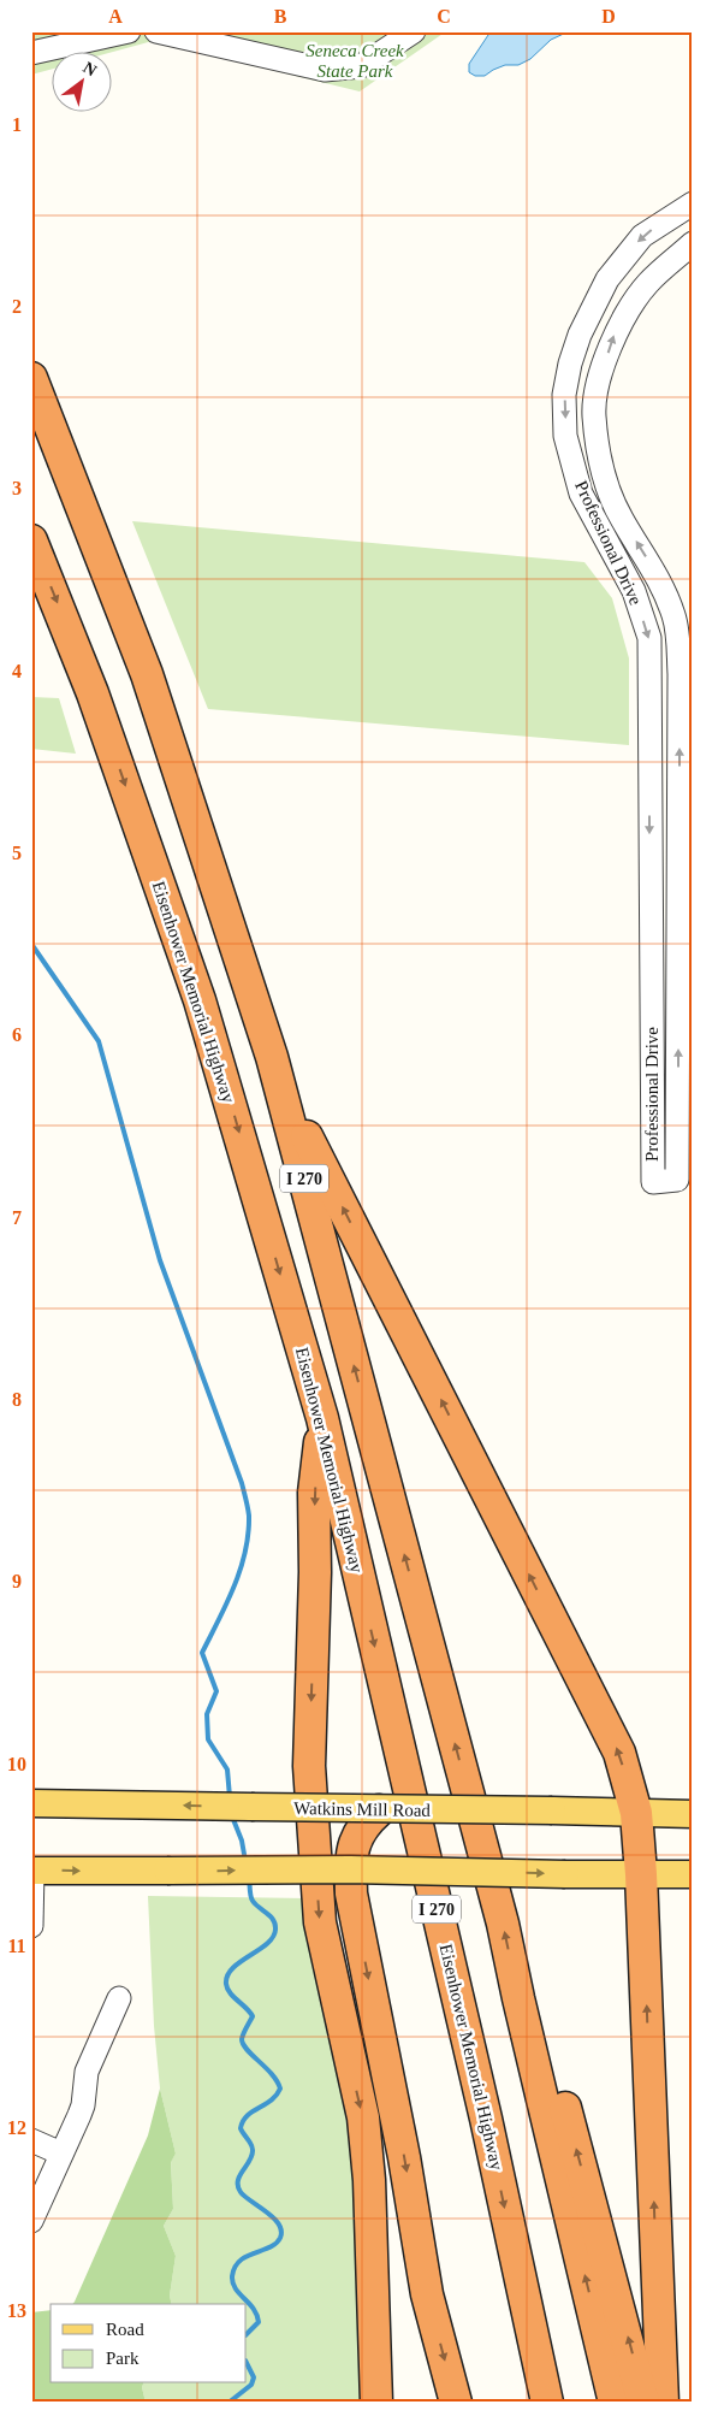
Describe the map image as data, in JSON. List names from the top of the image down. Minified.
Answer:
{"streets":{"highway":["Eisenhower Memorial Highway","I 270"],"main road":["Watkins Mill Road"],"street":["Professional Drive"]},"parks":["Seneca Creek State Park"],"legend":["Road","Park"],"north":"top right","grid":{"columns":["A","B","C","D"],"rows":["1","2","3","4","5","6","7","8","9","10","11","12","13"]}}
